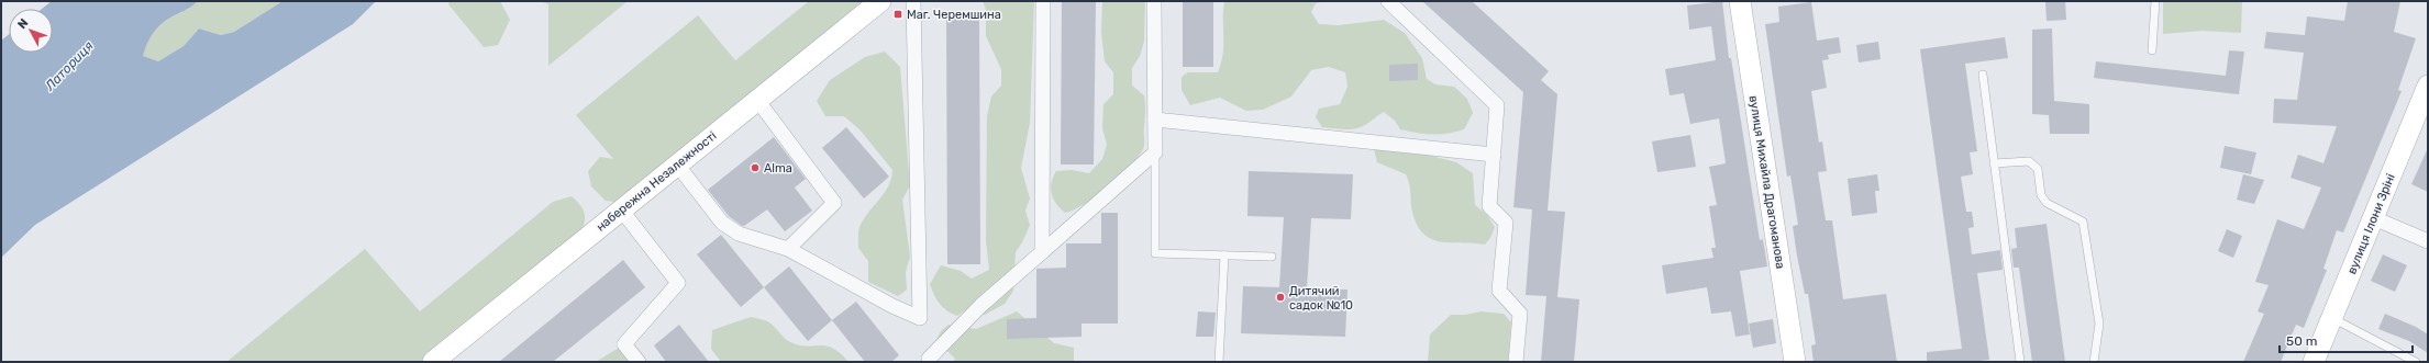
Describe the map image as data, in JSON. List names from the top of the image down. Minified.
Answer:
{"streets":{"street":["набережна Незалежності","вулиця Михайла Драгоманова","вулиця Ілони Зріні"]},"water":["Латориця"],"places":{"transit":["Маг. Черемшина"],"other":["Alma","Дитячий садок №10"]},"scale_bar":"50 m","north":"top left"}
